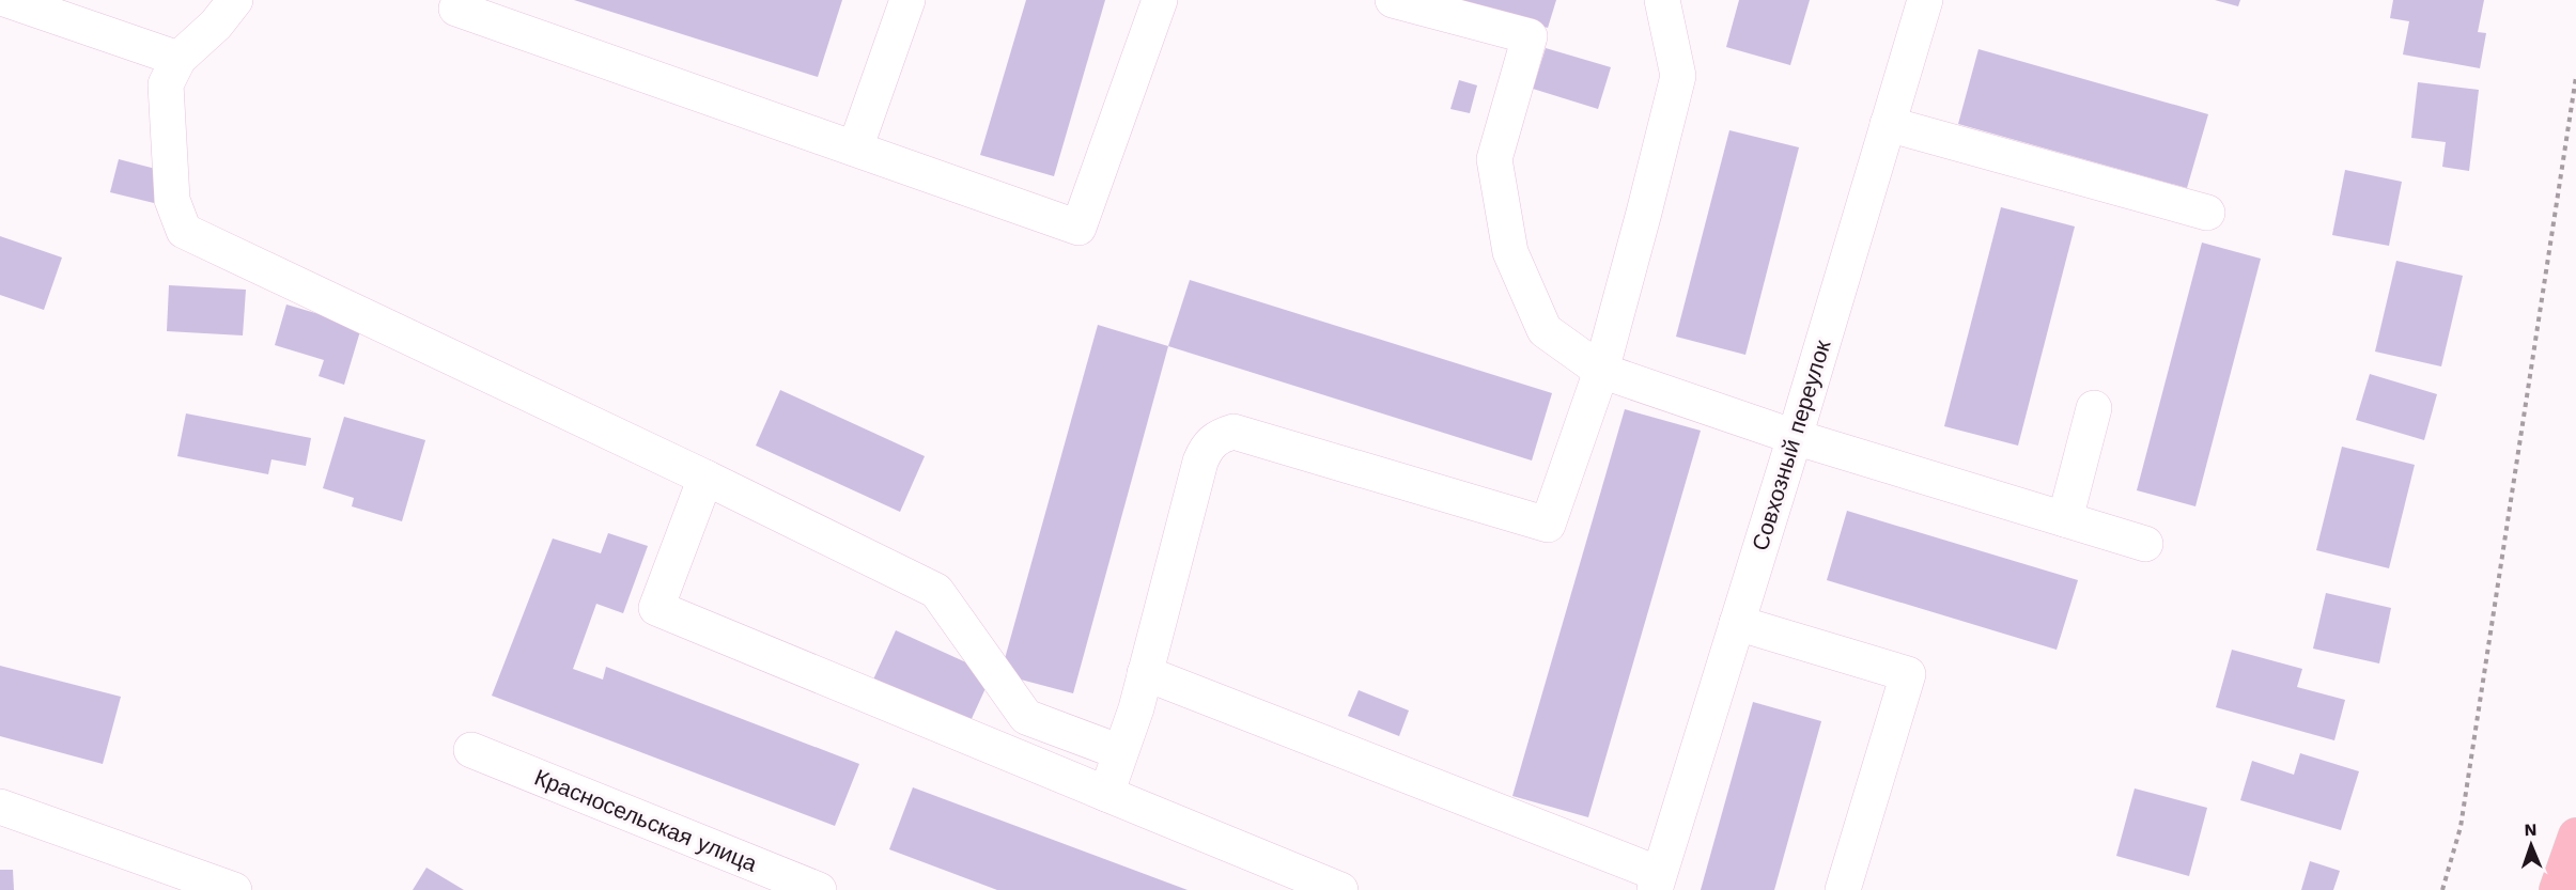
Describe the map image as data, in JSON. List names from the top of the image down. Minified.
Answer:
{"streets":{"street":["Совхозный переулок","Красносельская улица"]},"north":"top"}
